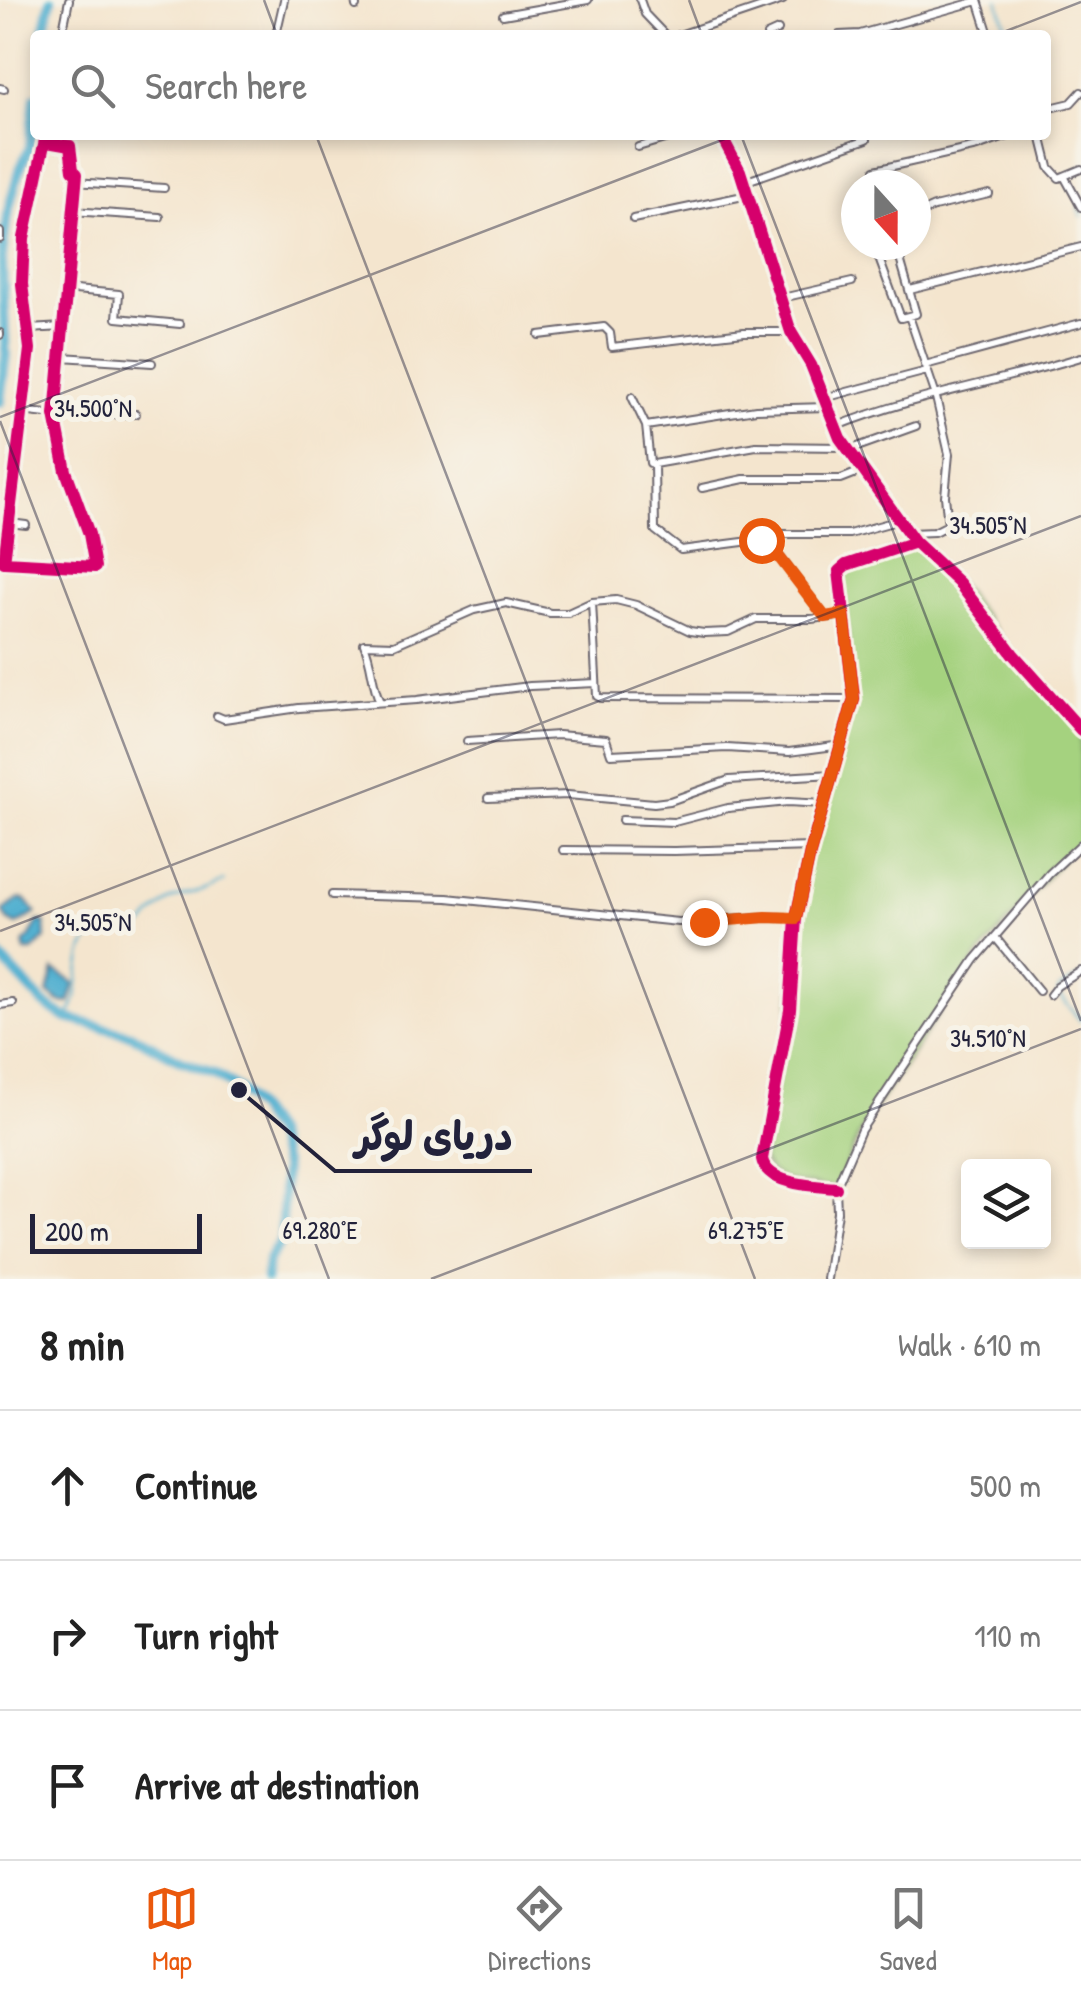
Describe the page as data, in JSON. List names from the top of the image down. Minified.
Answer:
{"places":["دریای لوگر"],"scale_bar":"200 m","north":"bottom","page":{"search":"Search here","scale":"200 m","heading":["8 min","Walk · 610 m"],"list":[["Continue","500 m"],["Turn right","110 m"],"Arrive at destination"],"nav":["Map","Directions","Saved"]},"coordinates":["34.500°N","34.505°N","34.510°N","69.280°E","69.275°E"]}
